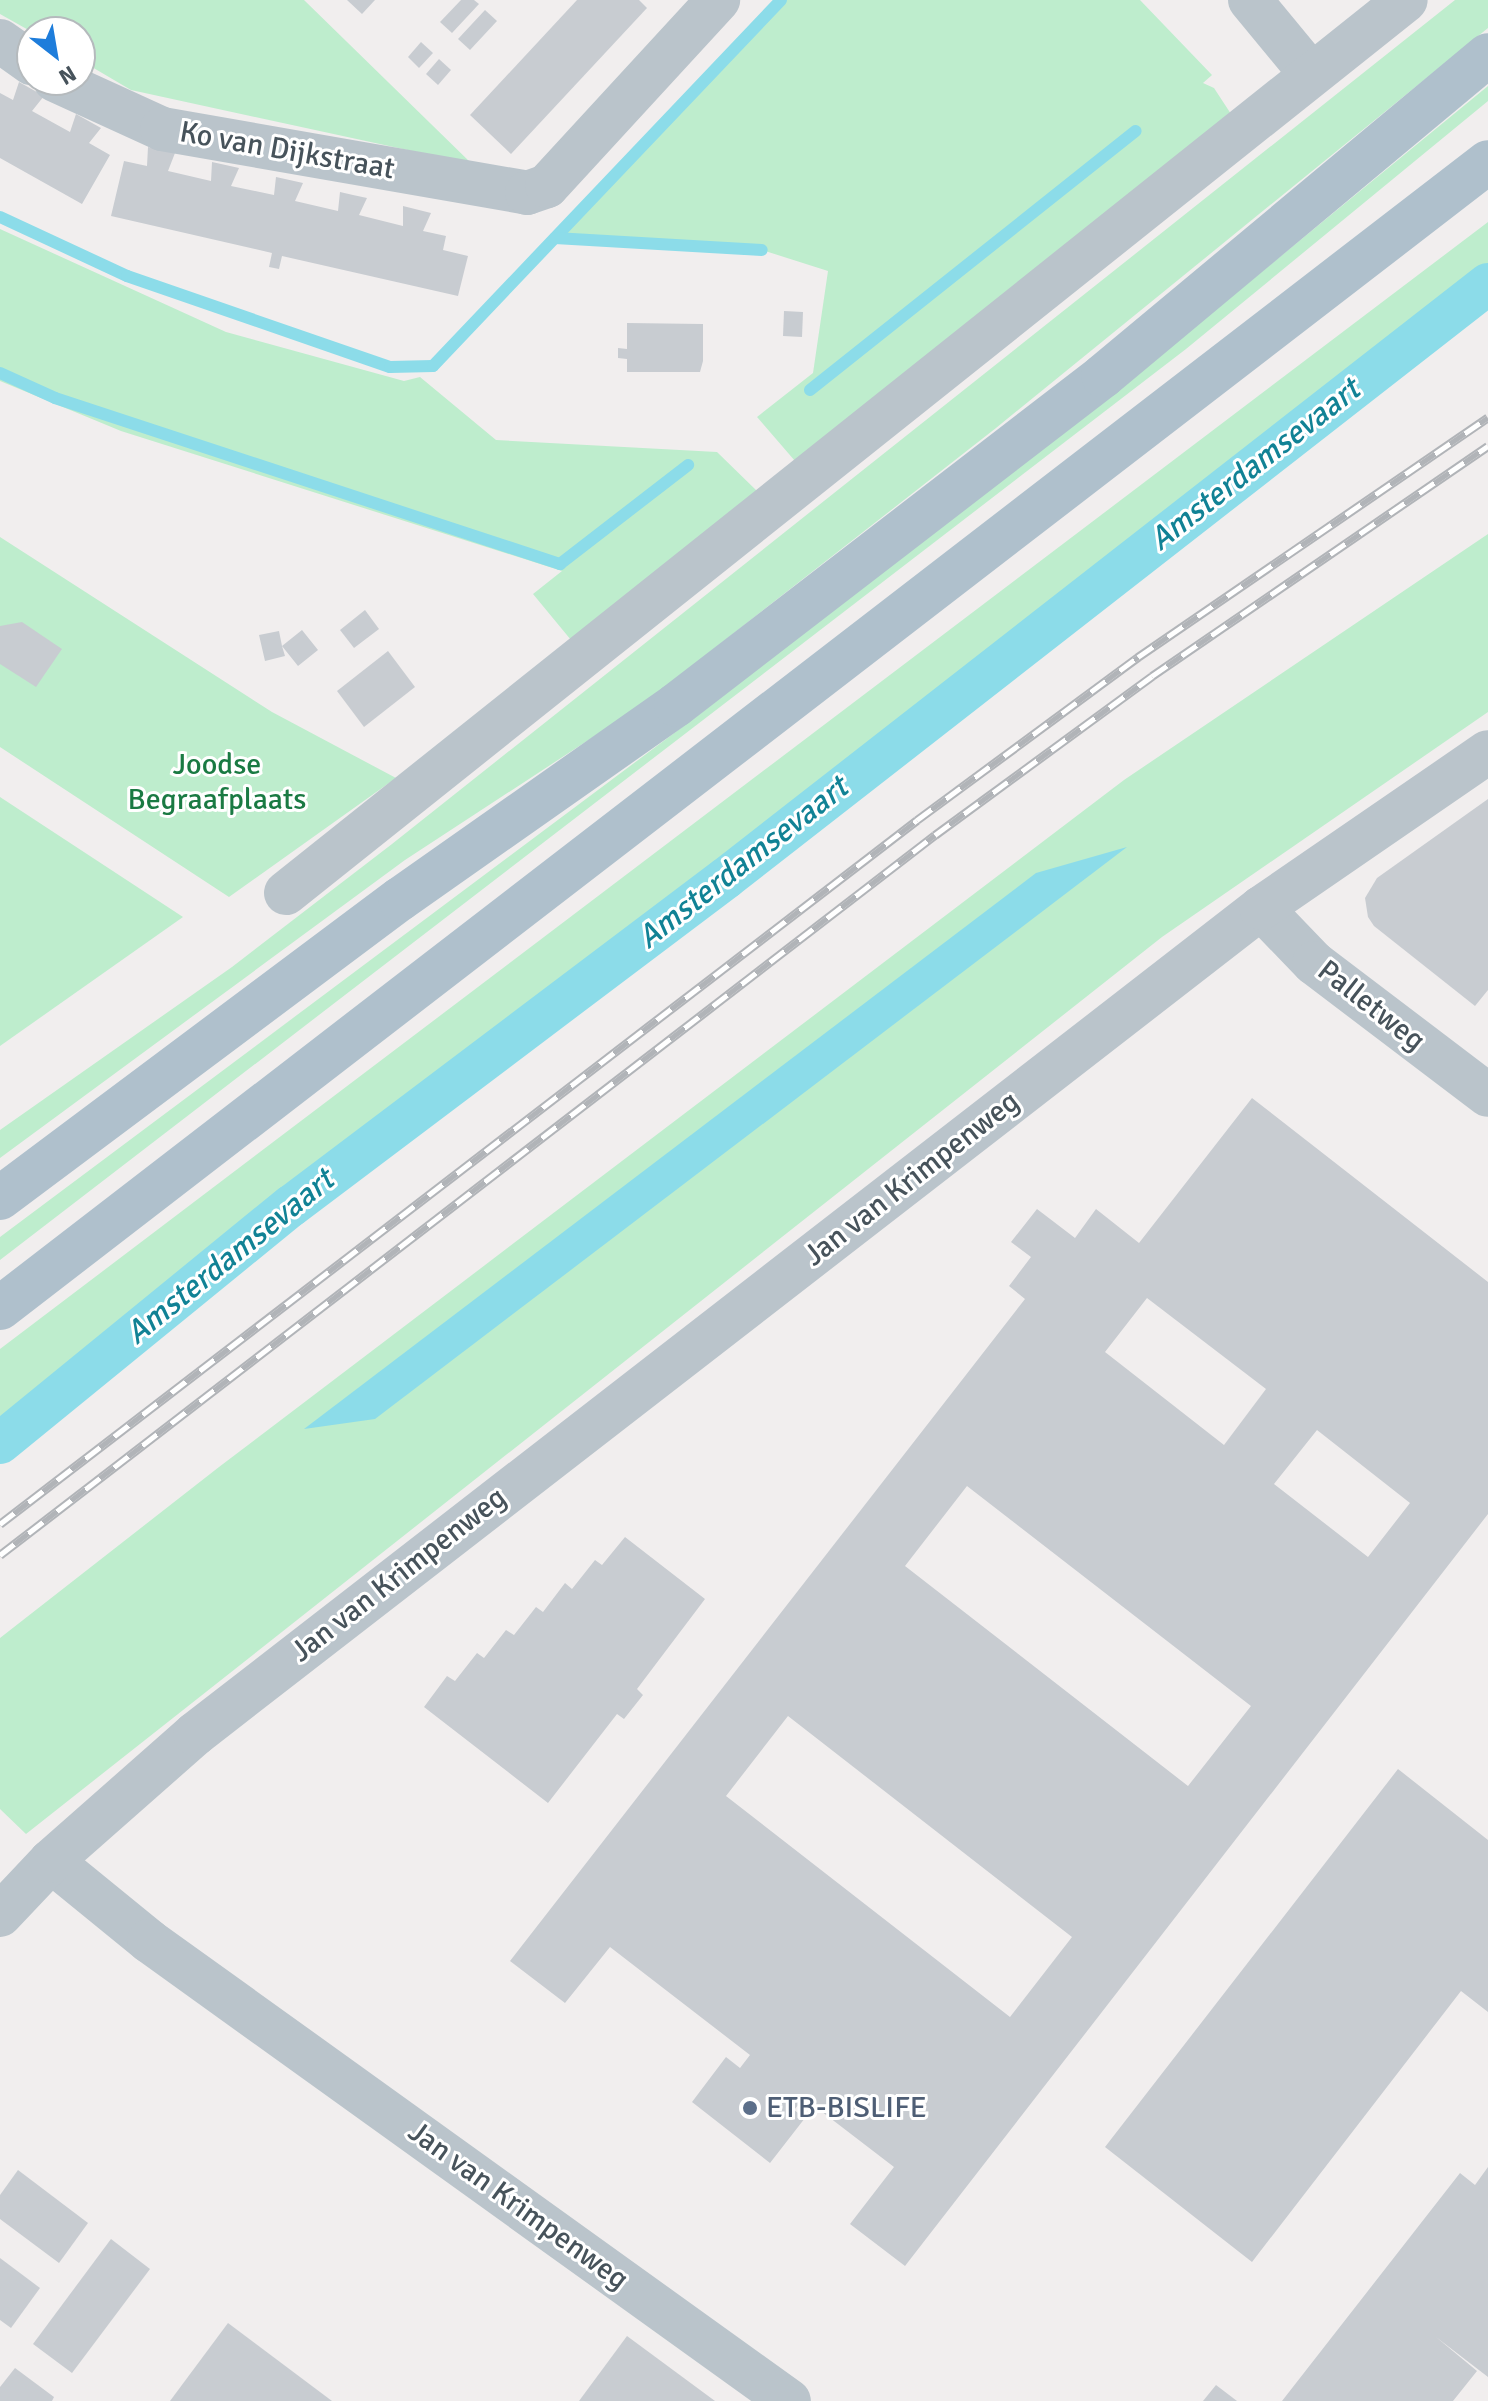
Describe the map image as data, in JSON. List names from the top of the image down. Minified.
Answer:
{"streets":{"street":["Ko van Dijkstraat","Palletweg","Jan van Krimpenweg"]},"crossings":[["Palletweg","Jan van Krimpenweg"]],"water":["Amsterdamsevaart"],"parks":["Joodse Begraafplaats"],"places":["ETB-BISLIFE"],"north":"bottom right"}
